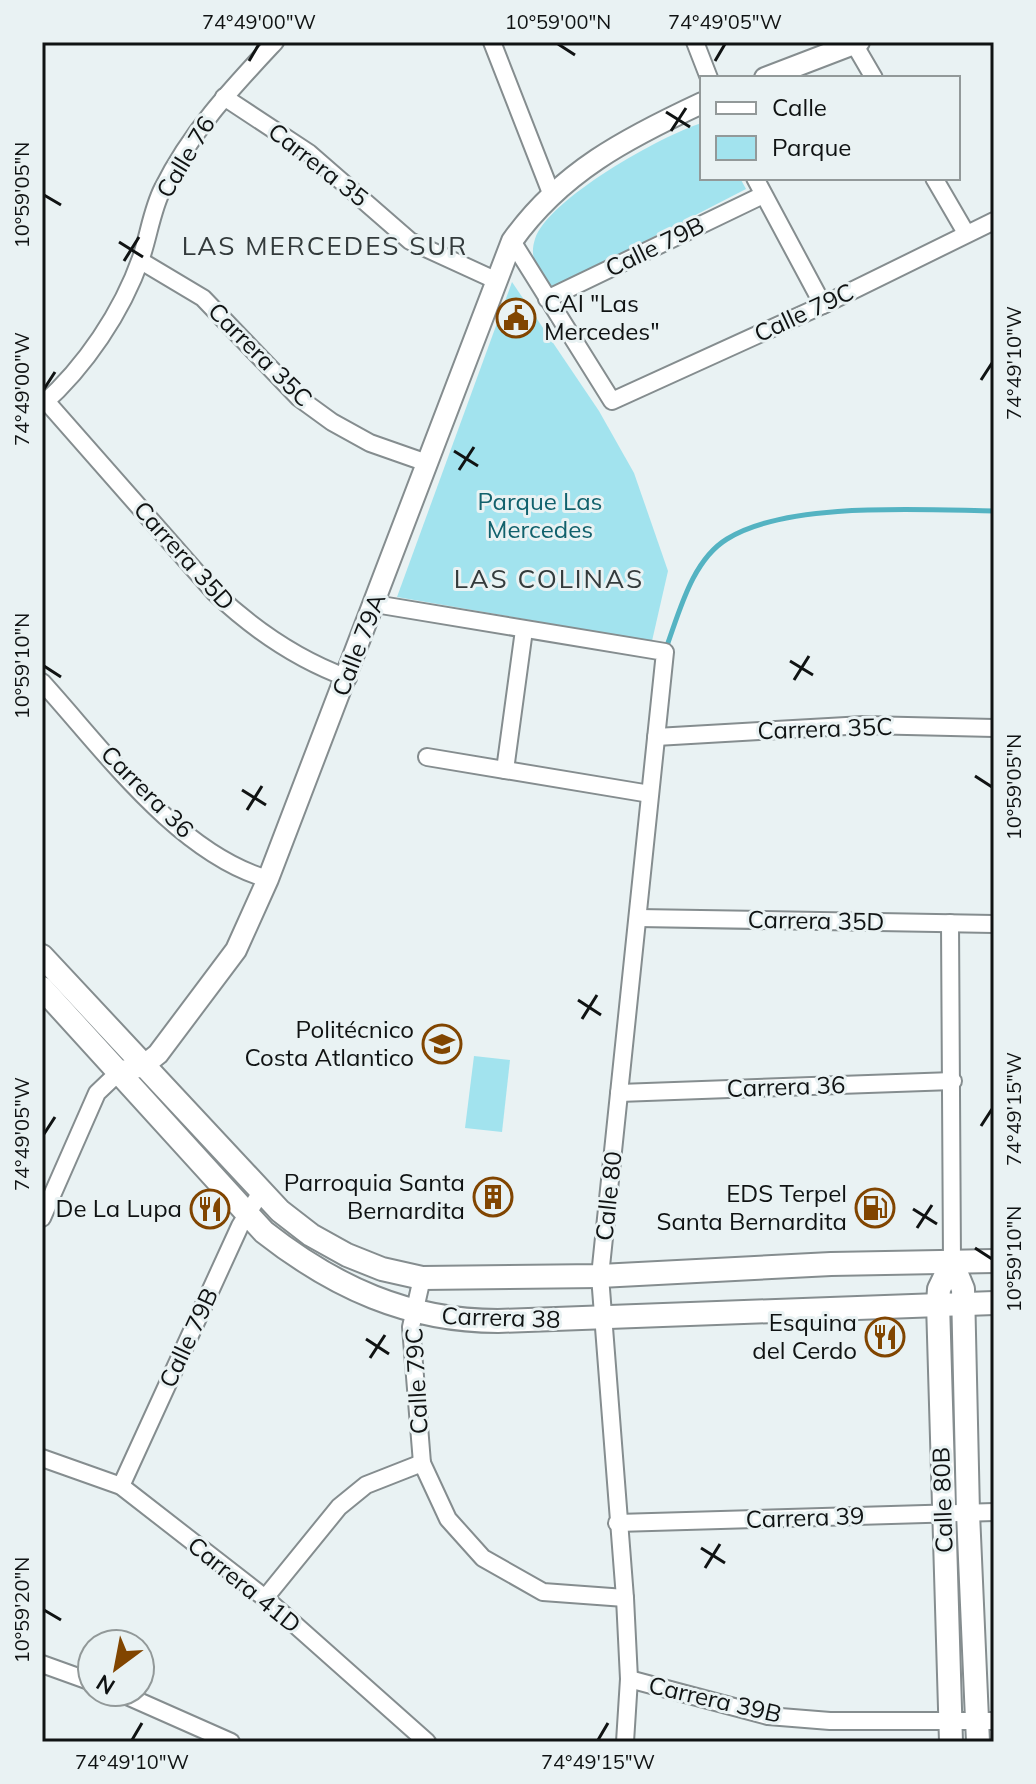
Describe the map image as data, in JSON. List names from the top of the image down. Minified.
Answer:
{"streets":{"main road":["Carrera 38","Calle 80B"],"street":["Calle 76","Carrera 35","Calle 79B","Calle 79C","Carrera 35C","Carrera 35D","Calle 79A","Carrera 36","Calle 80","Carrera 39","Carrera 41D","Carrera 39B"]},"crossings":[["Calle 76","Carrera 35"],["Calle 76","Carrera 35C"],["Calle 76","Carrera 35D"],["Carrera 35","Calle 79A"],["Calle 79B","Calle 79C"],["Calle 79B","Carrera 38"],["Calle 79B","Carrera 41D"],["Calle 79C","Carrera 38"],["Calle 79C","Carrera 41D"],["Carrera 35C","Calle 79A"],["Carrera 35C","Calle 80"],["Carrera 35D","Calle 79A"],["Carrera 35D","Calle 80"],["Carrera 35D","Calle 80B"],["Calle 79A","Carrera 36"],["Calle 79A","Carrera 38"],["Carrera 36","Calle 80"],["Carrera 36","Calle 80B"],["Calle 80","Carrera 38"],["Calle 80","Carrera 39"],["Calle 80","Carrera 39B"],["Carrera 38","Calle 80B"],["Calle 80B","Carrera 39"],["Calle 80B","Carrera 39B"]],"districts":["LAS MERCEDES SUR","LAS COLINAS"],"parks":["Parque Las Mercedes"],"places":{"public building":["CAI \"Las Mercedes\""],"school or university":["Politécnico Costa Atlantico"],"building":["Parroquia Santa Bernardita"],"fuel station":["EDS Terpel Santa Bernardita"],"restaurant":["De La Lupa","Esquina del Cerdo"]},"legend":["Calle","Parque"],"north":"bottom left","coordinates":["74°49'00\"W","10°59'00\"N","74°49'05\"W","10°59'05\"N","74°49'10\"W","10°59'10\"N","74°49'15\"W","10°59'20\"N"]}
